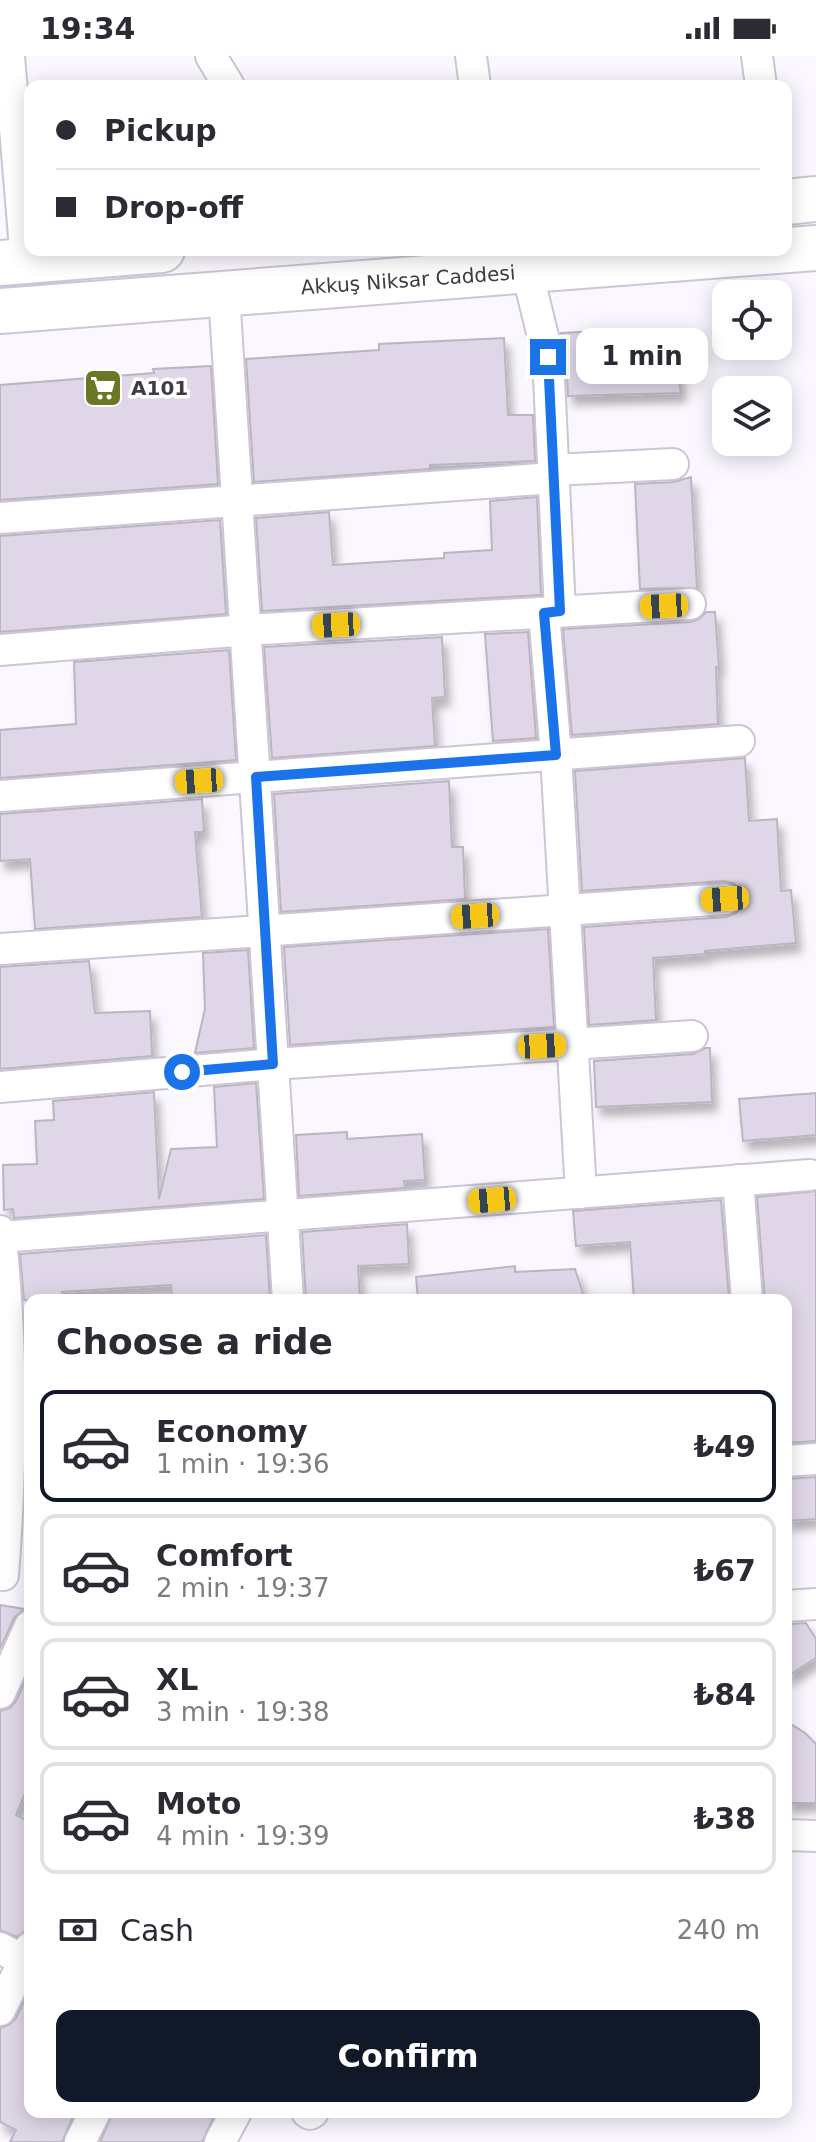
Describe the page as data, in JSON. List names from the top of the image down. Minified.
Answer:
{"streets":{"main road":["Akkuş Niksar Caddesi"]},"places":{"supermarket":["A101"]},"page":{"status":"19:34","banner":["Pickup","Drop-off"],"bubble":"1 min","heading":"Choose a ride","list":[{"name":"Economy","note":"1 min · 19:36","value":"₺49"},{"name":"Comfort","note":"2 min · 19:37","value":"₺67"},{"name":"XL","note":"3 min · 19:38","value":"₺84"},{"name":"Moto","note":"4 min · 19:39","value":"₺38"}],"pay":["Cash","240 m"],"buttons":"Confirm"}}
